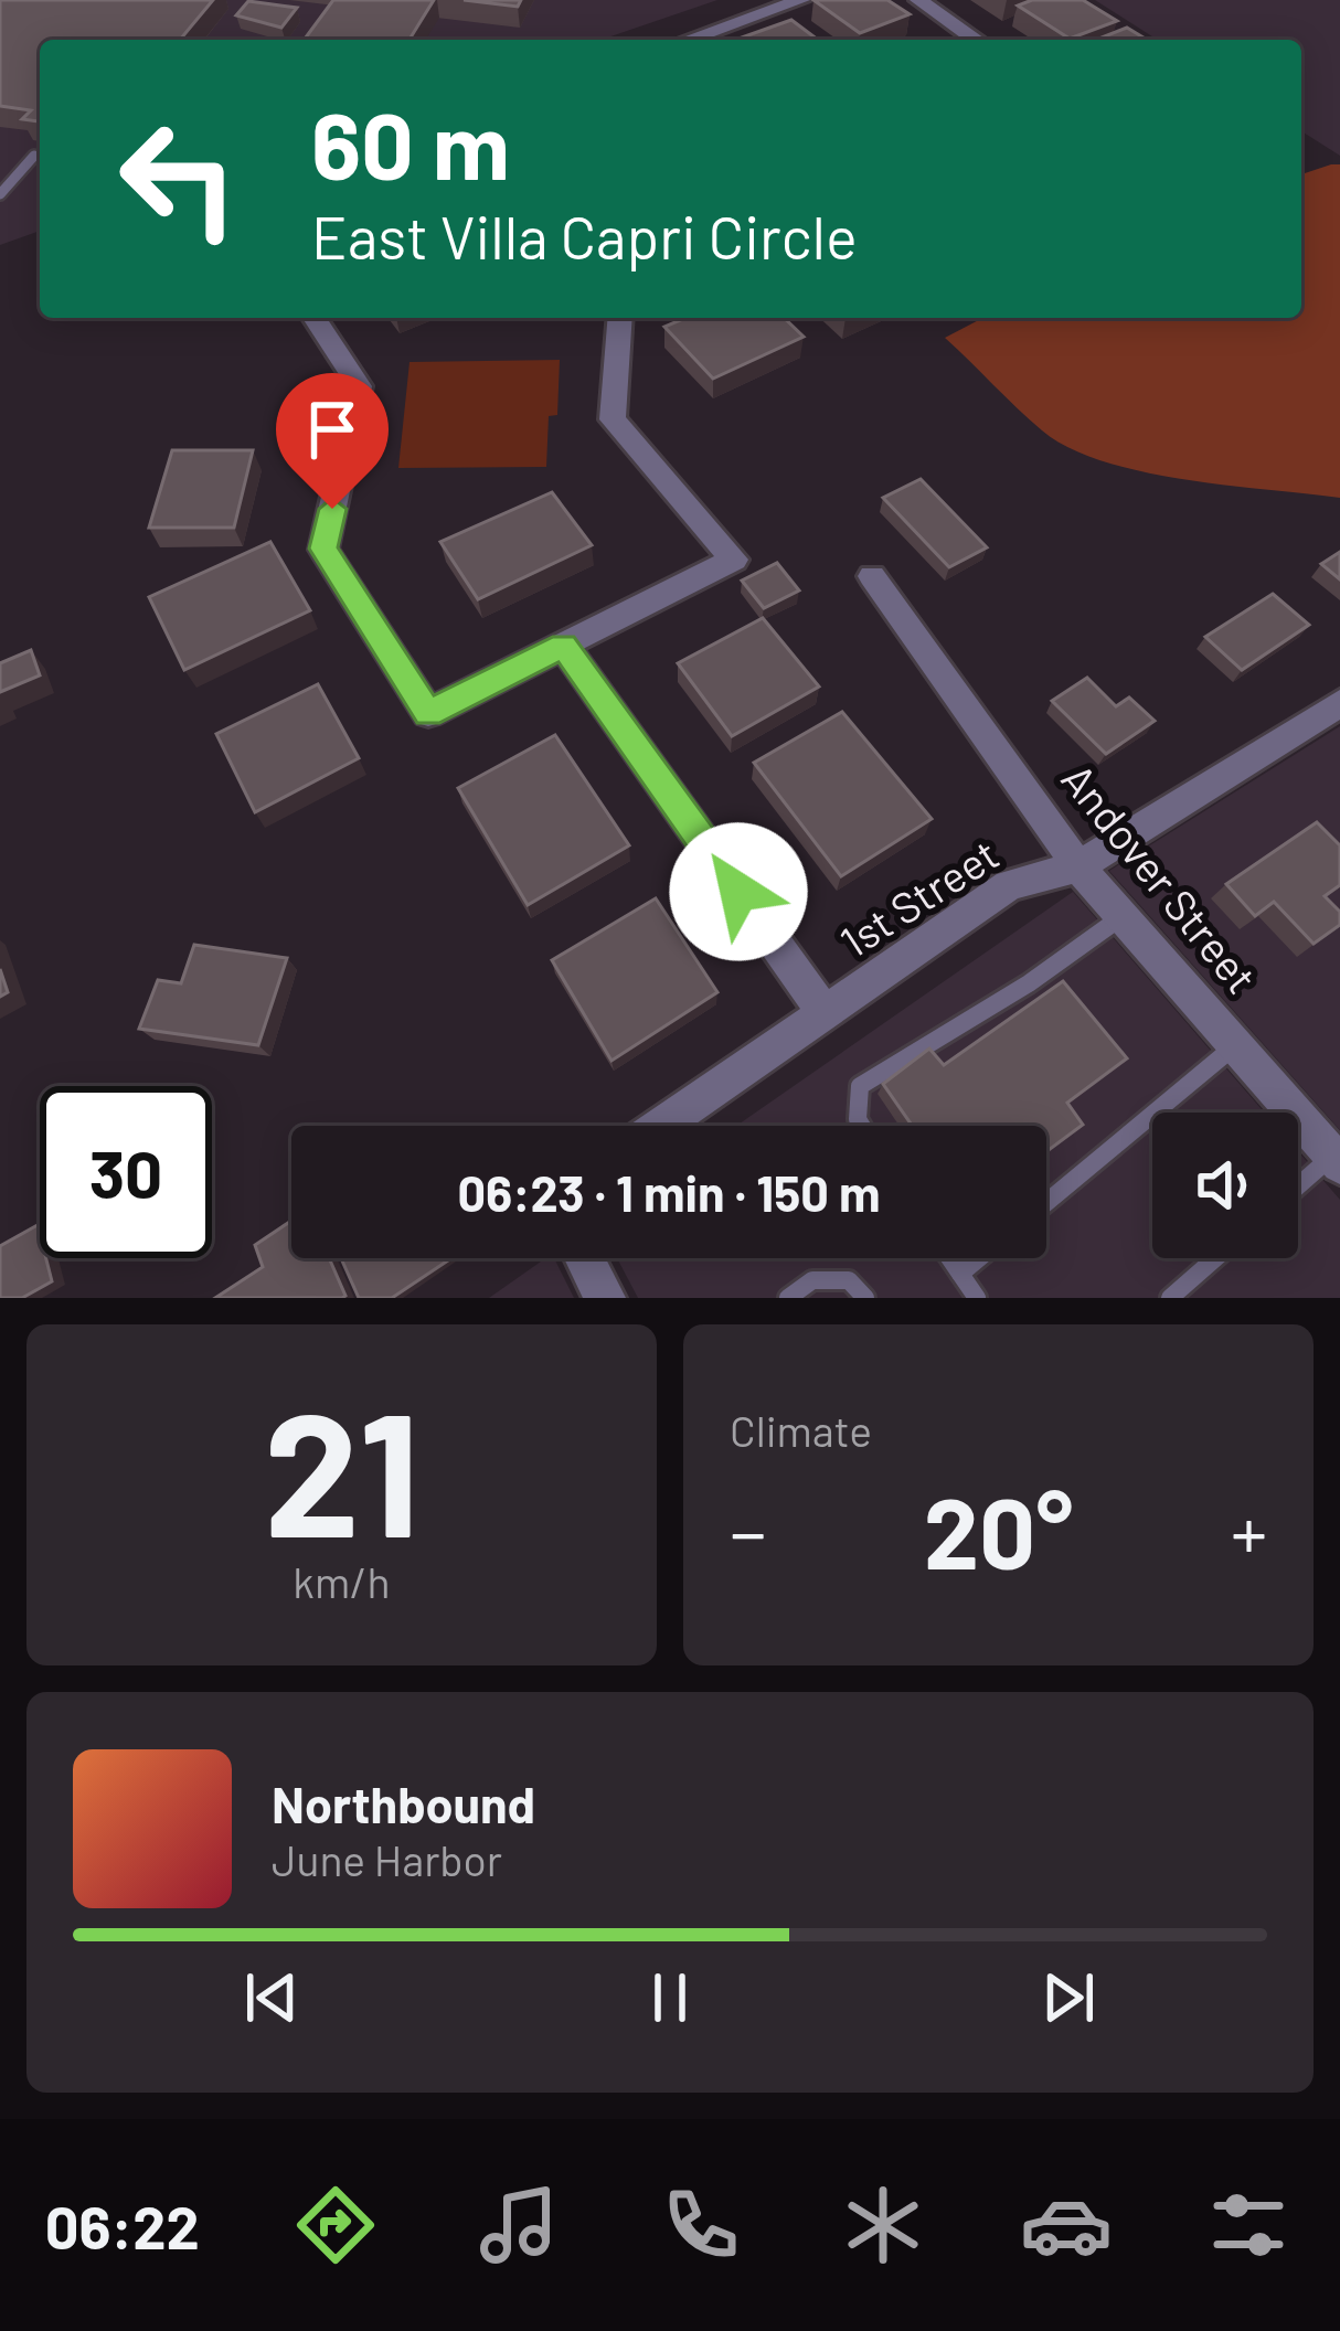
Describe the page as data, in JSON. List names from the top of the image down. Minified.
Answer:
{"streets":{"street":["Andover Street","1st Street"]},"crossings":[["Andover Street","1st Street"]],"page":{"turn":["60 m","East Villa Capri Circle"],"limit":"30","trip":"06:23 · 1 min · 150 m","tile":[["21","km/h"],"Climate"],"heat":["−","20°","+"],"song":["Northbound","June Harbor"],"tabs":"06:22"}}
